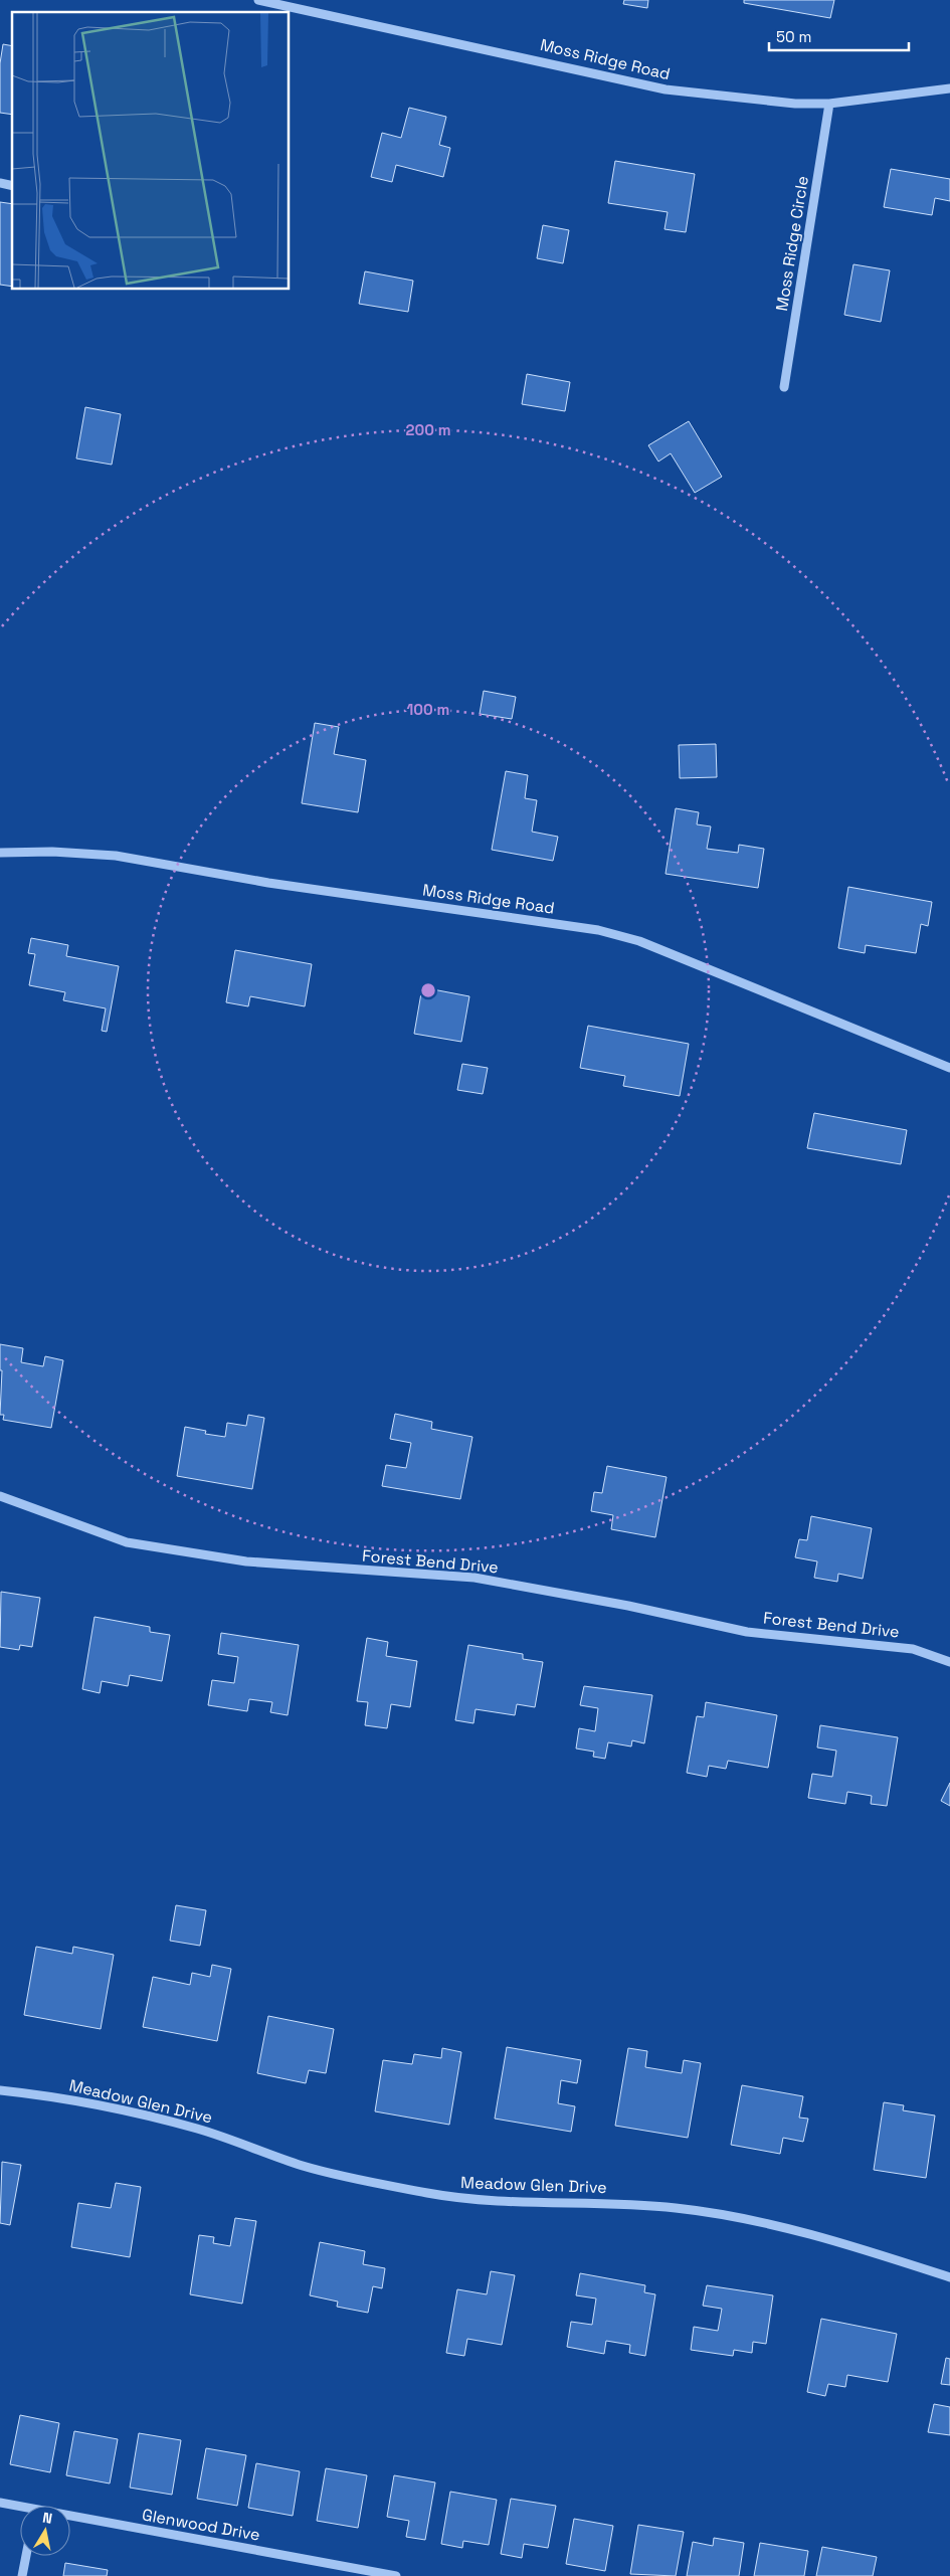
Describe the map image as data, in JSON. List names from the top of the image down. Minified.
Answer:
{"streets":{"street":["Moss Ridge Road","Moss Ridge Circle","Forest Bend Drive","Meadow Glen Drive","Glenwood Drive"]},"crossings":[["Moss Ridge Road","Moss Ridge Circle"]],"scale_bar":"50 m","north":"top","rings":["200 m","100 m"]}
